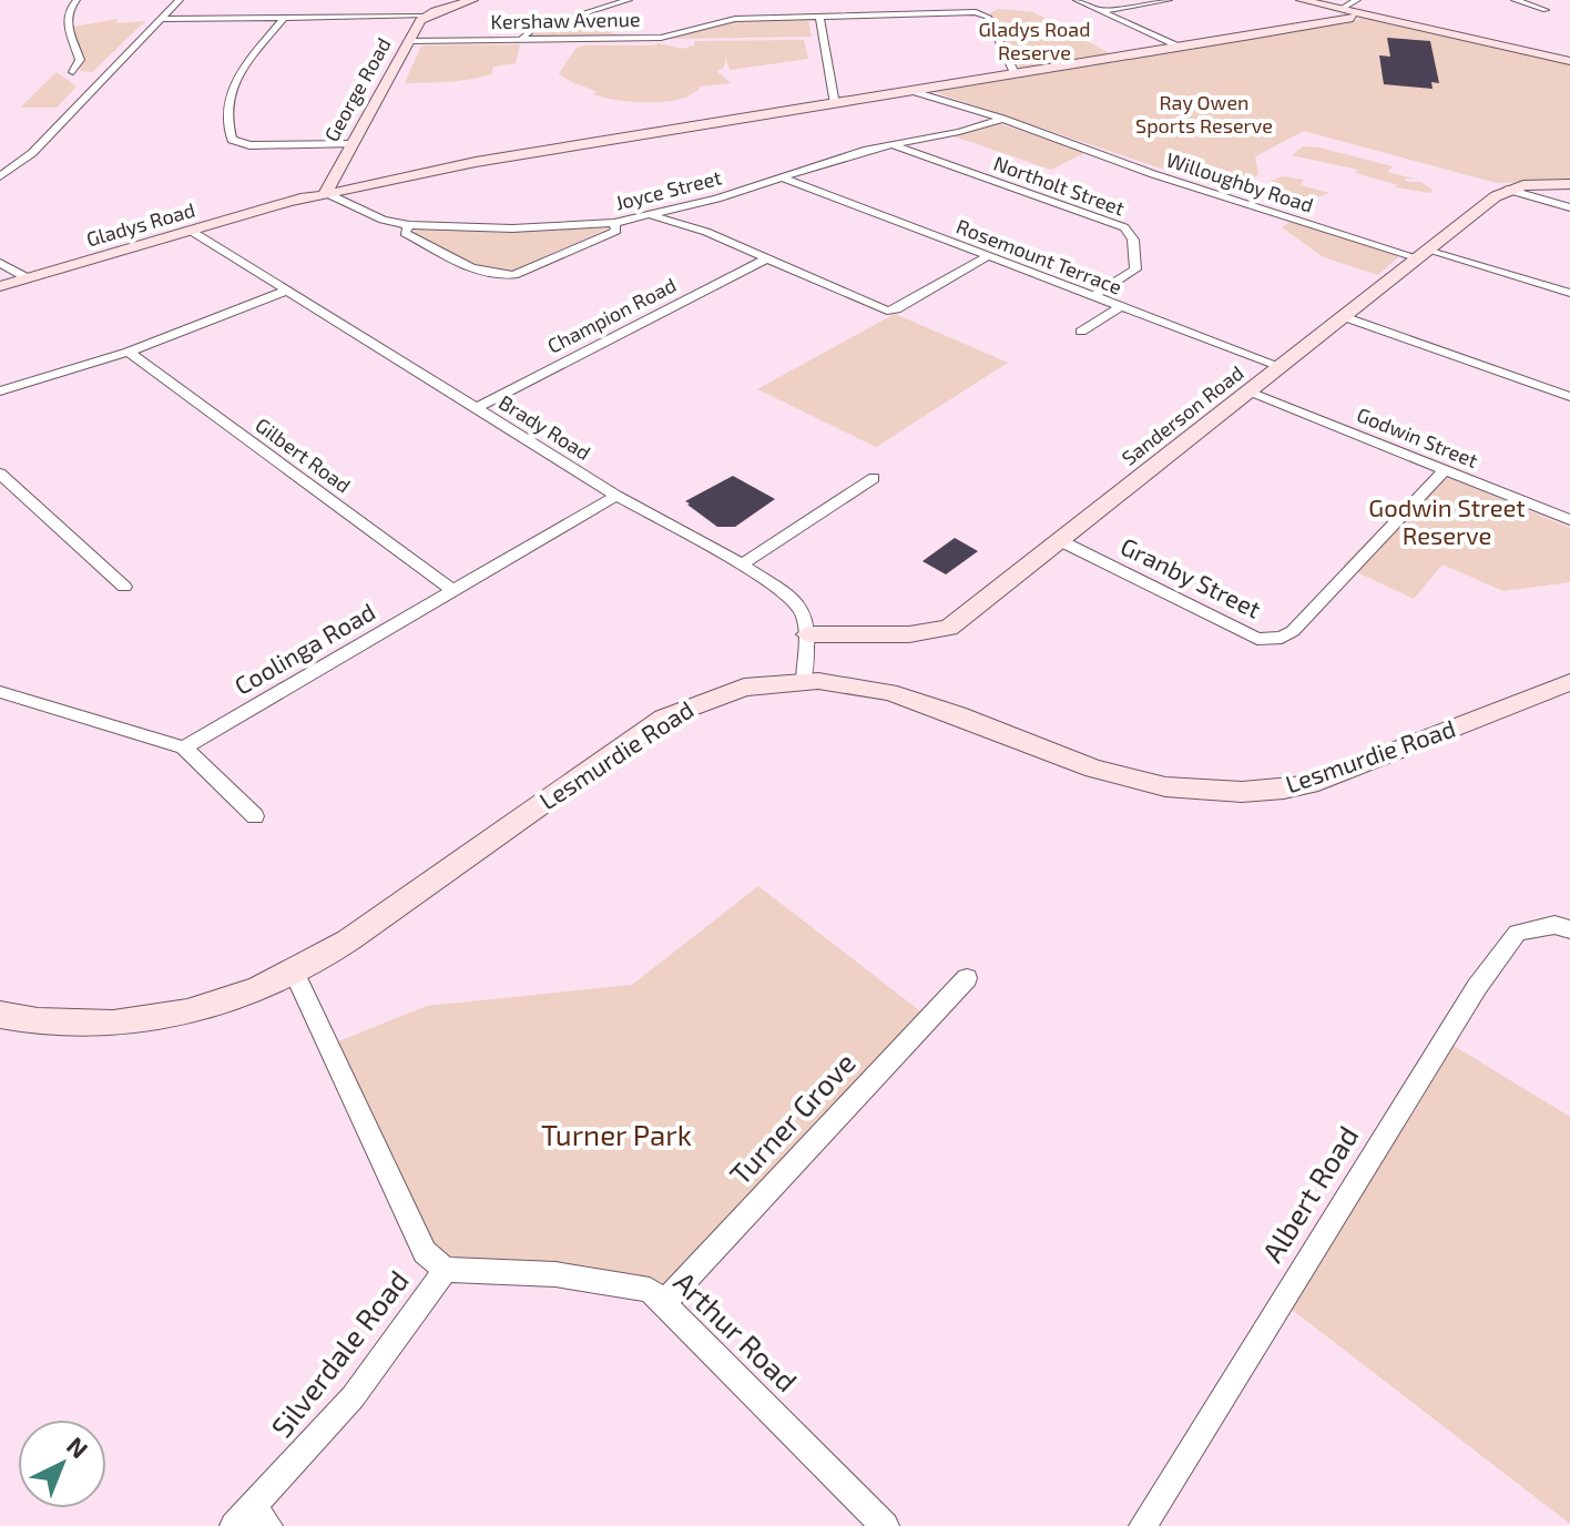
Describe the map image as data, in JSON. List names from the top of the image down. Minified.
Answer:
{"streets":{"street":["Kershaw Avenue","George Road","Willoughby Road","Northolt Street","Joyce Street","Gladys Road","Rosemount Terrace","Champion Road","Sanderson Road","Brady Road","Godwin Street","Gilbert Road","Granby Street","Coolinga Road","Lesmurdie Road","Turner Grove","Albert Road","Arthur Road","Silverdale Road"]},"crossings":[["Kershaw Avenue","George Road"],["Kershaw Avenue","Gladys Road"],["George Road","Joyce Street"],["George Road","Gladys Road"],["Willoughby Road","Joyce Street"],["Willoughby Road","Gladys Road"],["Willoughby Road","Sanderson Road"],["Northolt Street","Joyce Street"],["Northolt Street","Rosemount Terrace"],["Joyce Street","Gladys Road"],["Joyce Street","Rosemount Terrace"],["Gladys Road","Brady Road"],["Rosemount Terrace","Sanderson Road"],["Champion Road","Brady Road"],["Sanderson Road","Brady Road"],["Sanderson Road","Godwin Street"],["Sanderson Road","Granby Street"],["Brady Road","Coolinga Road"],["Godwin Street","Granby Street"],["Gilbert Road","Coolinga Road"],["Lesmurdie Road","Silverdale Road"],["Turner Grove","Arthur Road"],["Arthur Road","Silverdale Road"]],"parks":["Gladys Road Reserve","Ray Owen Sports Reserve","Godwin Street Reserve","Turner Park"],"north":"top right"}
